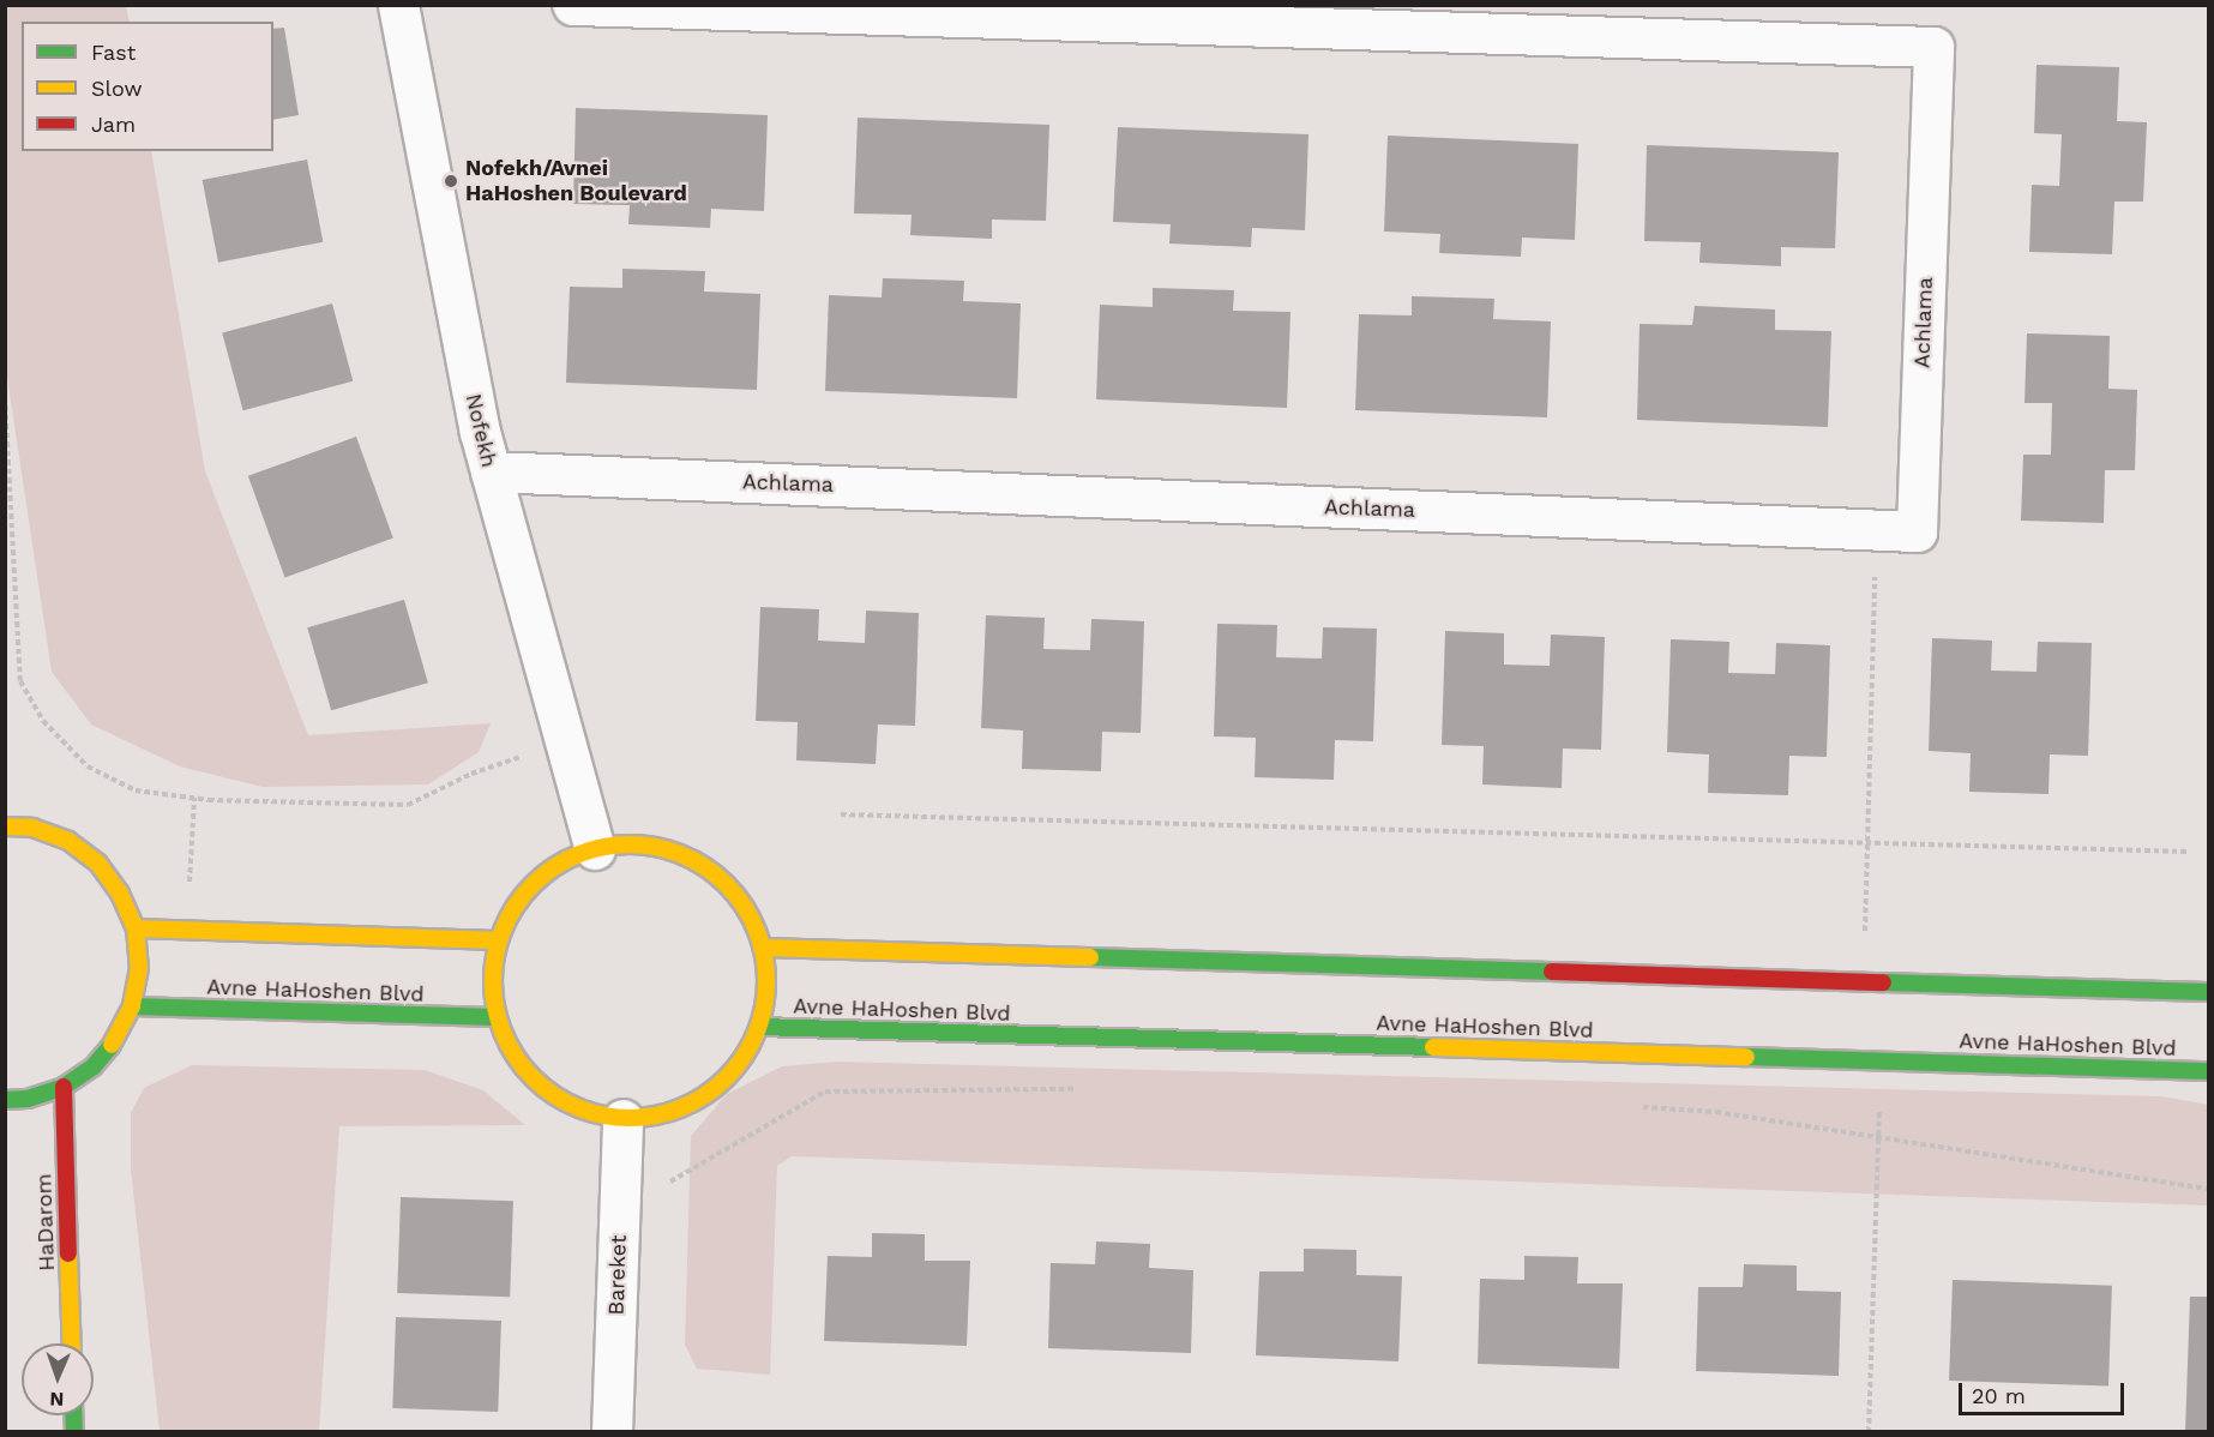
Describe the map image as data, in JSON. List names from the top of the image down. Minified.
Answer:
{"streets":{"street":["Achlama","Nofekh","Avne HaHoshen Blvd","HaDarom","Bareket"]},"crossings":[["Achlama","Nofekh"]],"places":["Nofekh/Avnei HaHoshen Boulevard"],"legend":["Fast","Slow","Jam"],"scale_bar":"20 m","north":"bottom"}
